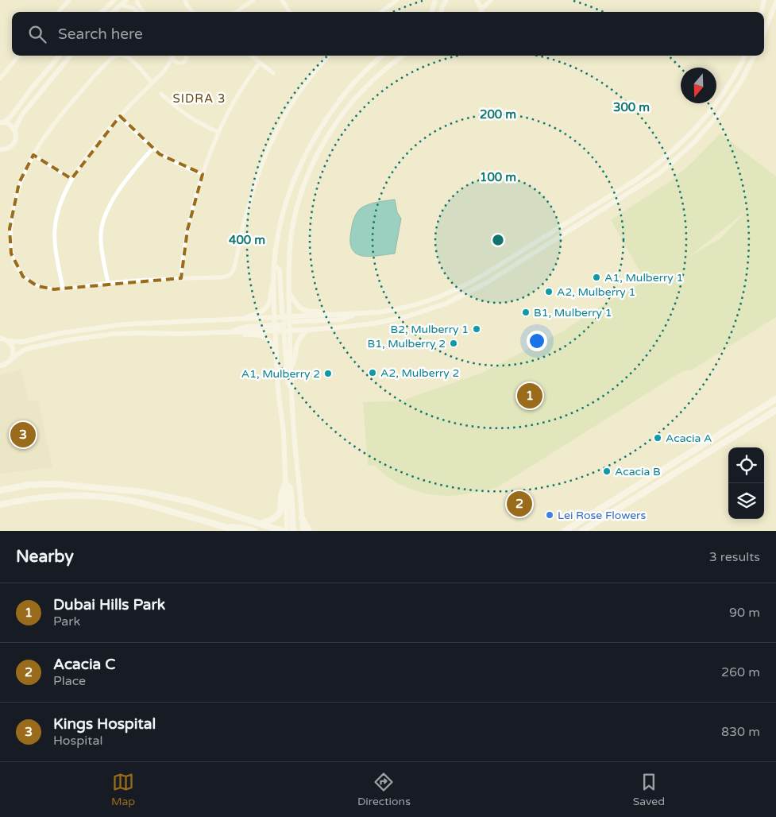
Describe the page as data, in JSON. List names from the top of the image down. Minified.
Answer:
{"districts":["SIDRA 3"],"places":["A1, Mulberry 1","A2, Mulberry 1","B1, Mulberry 1","B2, Mulberry 1","B1, Mulberry 2","A2, Mulberry 2","A1, Mulberry 2","Acacia A","Acacia B","Lei Rose Flowers"],"north":"bottom","page":{"search":"Search here","pins":["1","3","2"],"heading":["Nearby","3 results"],"list":[{"mark":"1","name":"Dubai Hills Park","note":"Park","value":"90 m"},{"mark":"2","name":"Acacia C","note":"Place","value":"260 m"},{"mark":"3","name":"Kings Hospital","note":"Hospital","value":"830 m"}],"nav":["Map","Directions","Saved"]},"rings":["300 m","200 m","100 m","400 m"]}
